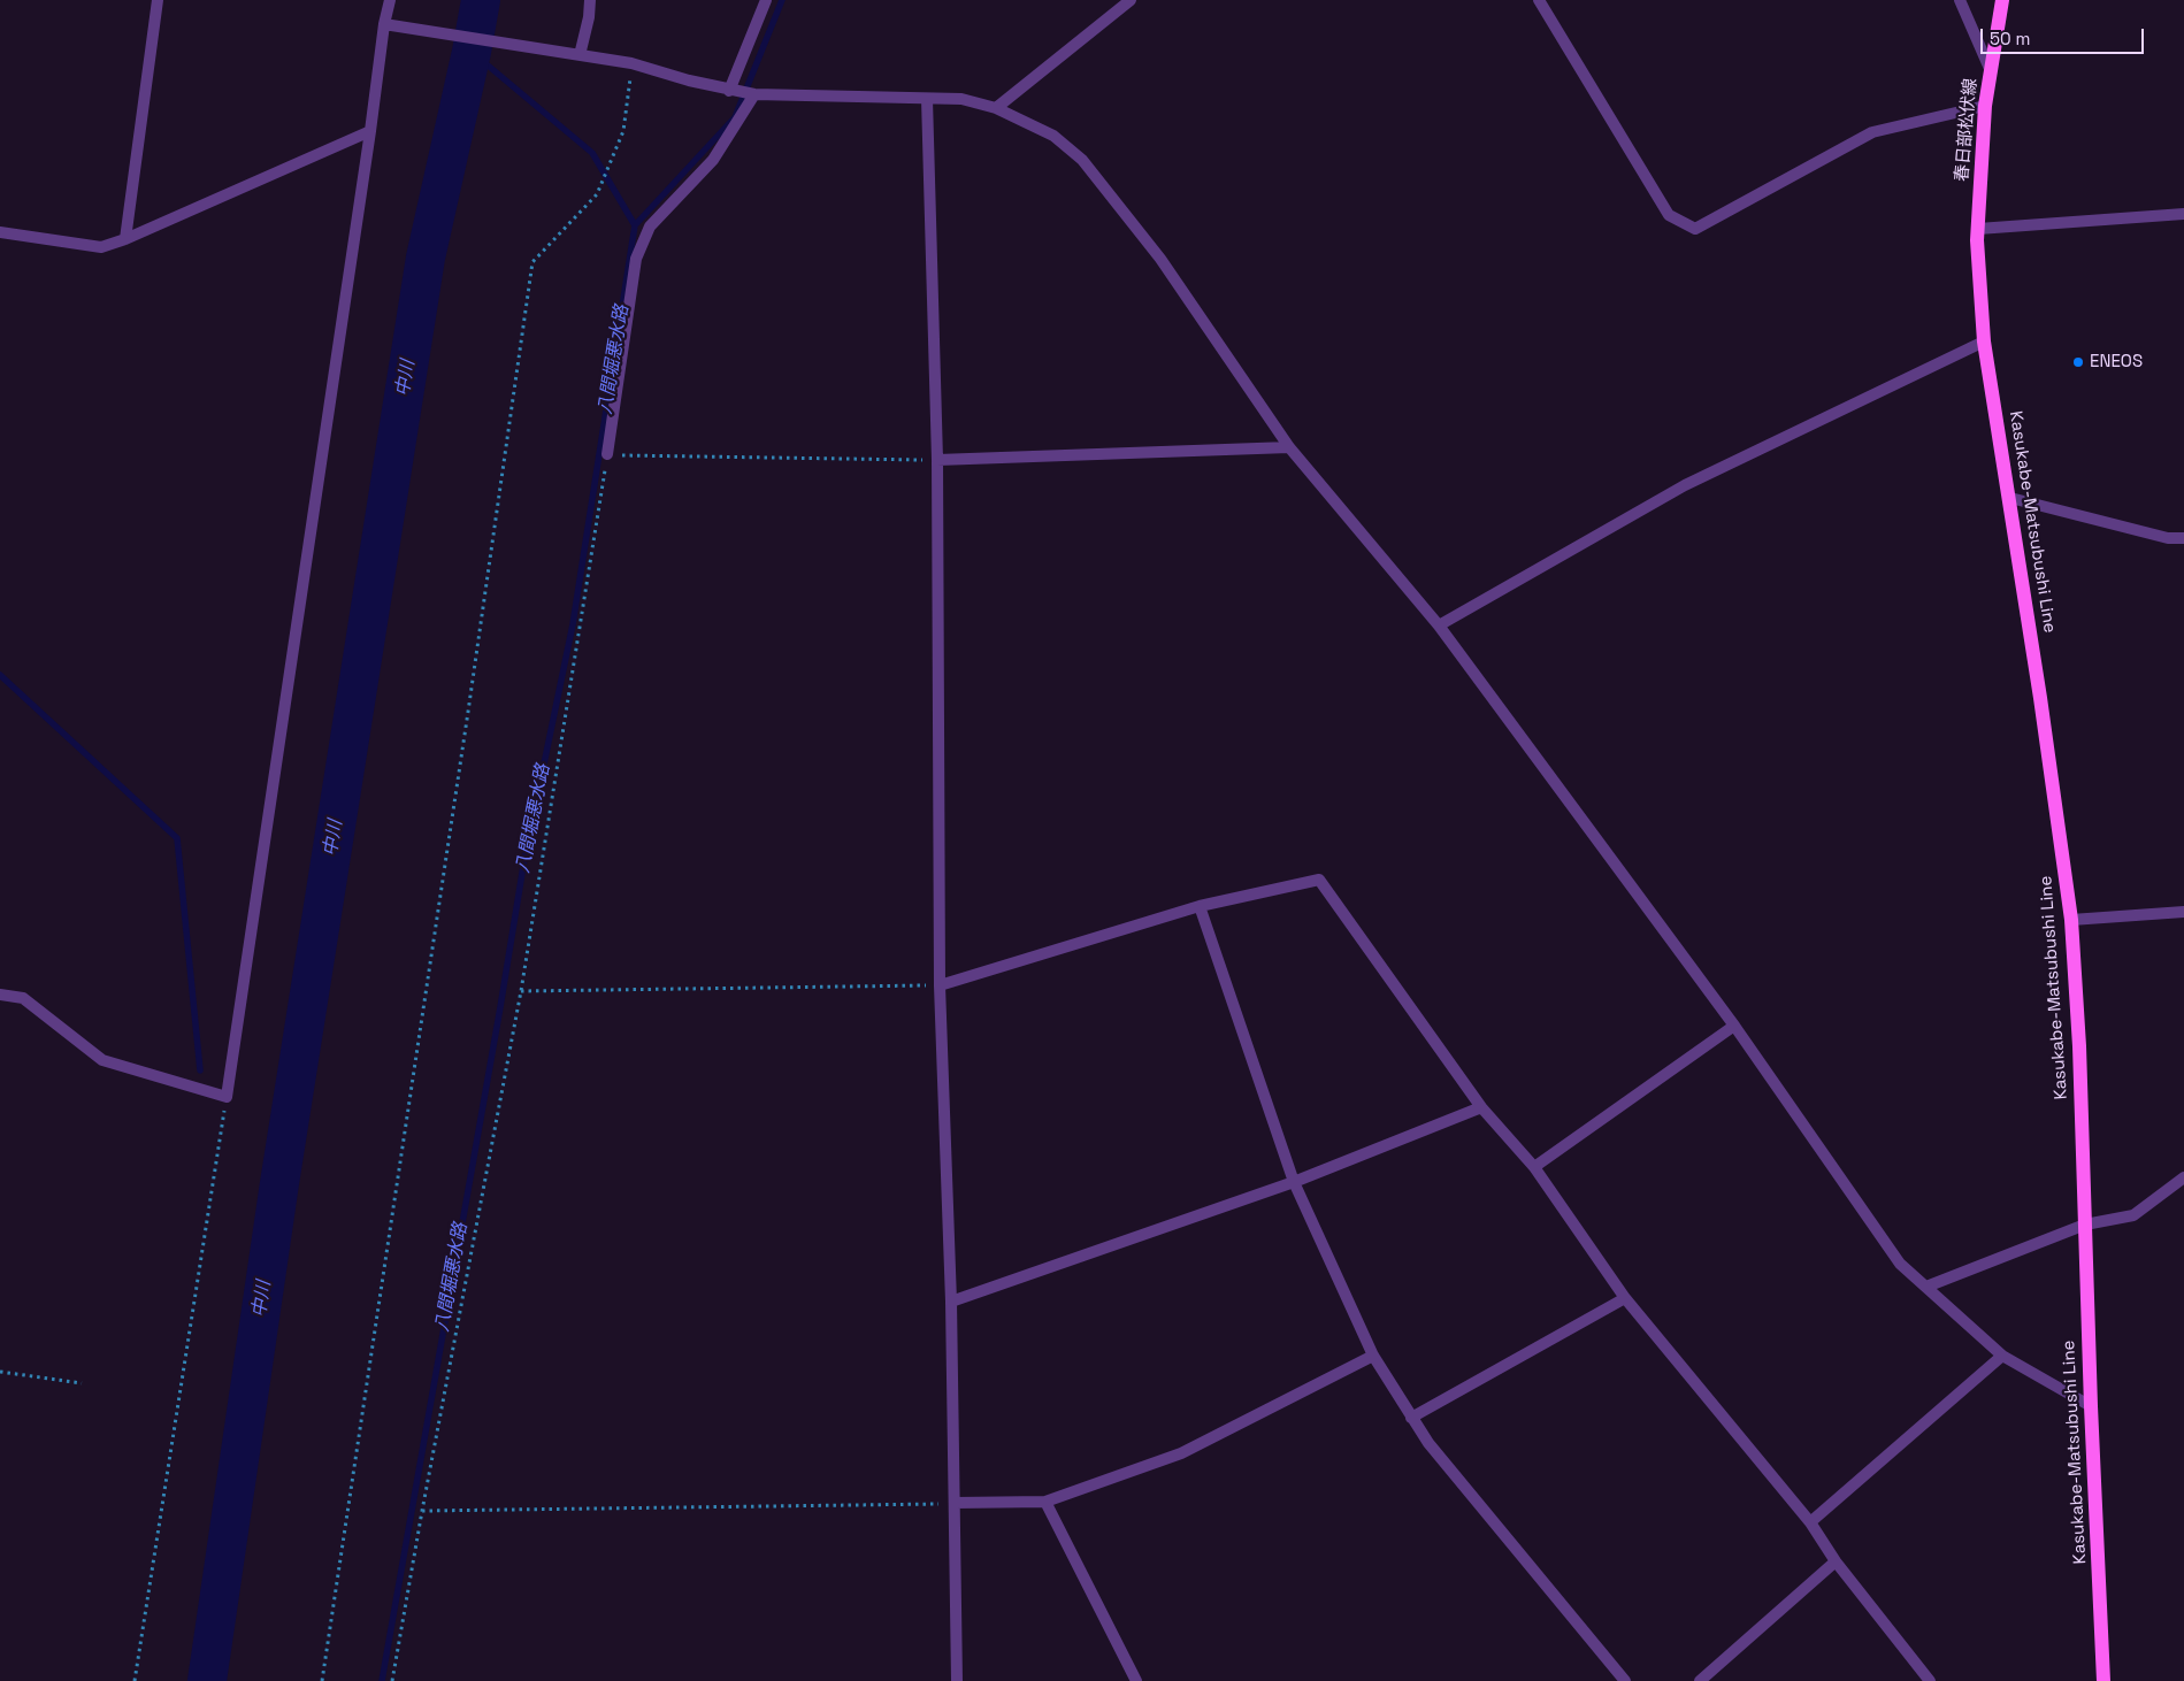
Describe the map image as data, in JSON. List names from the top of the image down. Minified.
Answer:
{"streets":{"main road":["春日部松伏線","Kasukabe-Matsubushi Line"]},"crossings":[["春日部松伏線","Kasukabe-Matsubushi Line"]],"water":["八間堀悪水路","中川"],"places":["ENEOS"],"scale_bar":"50 m"}
